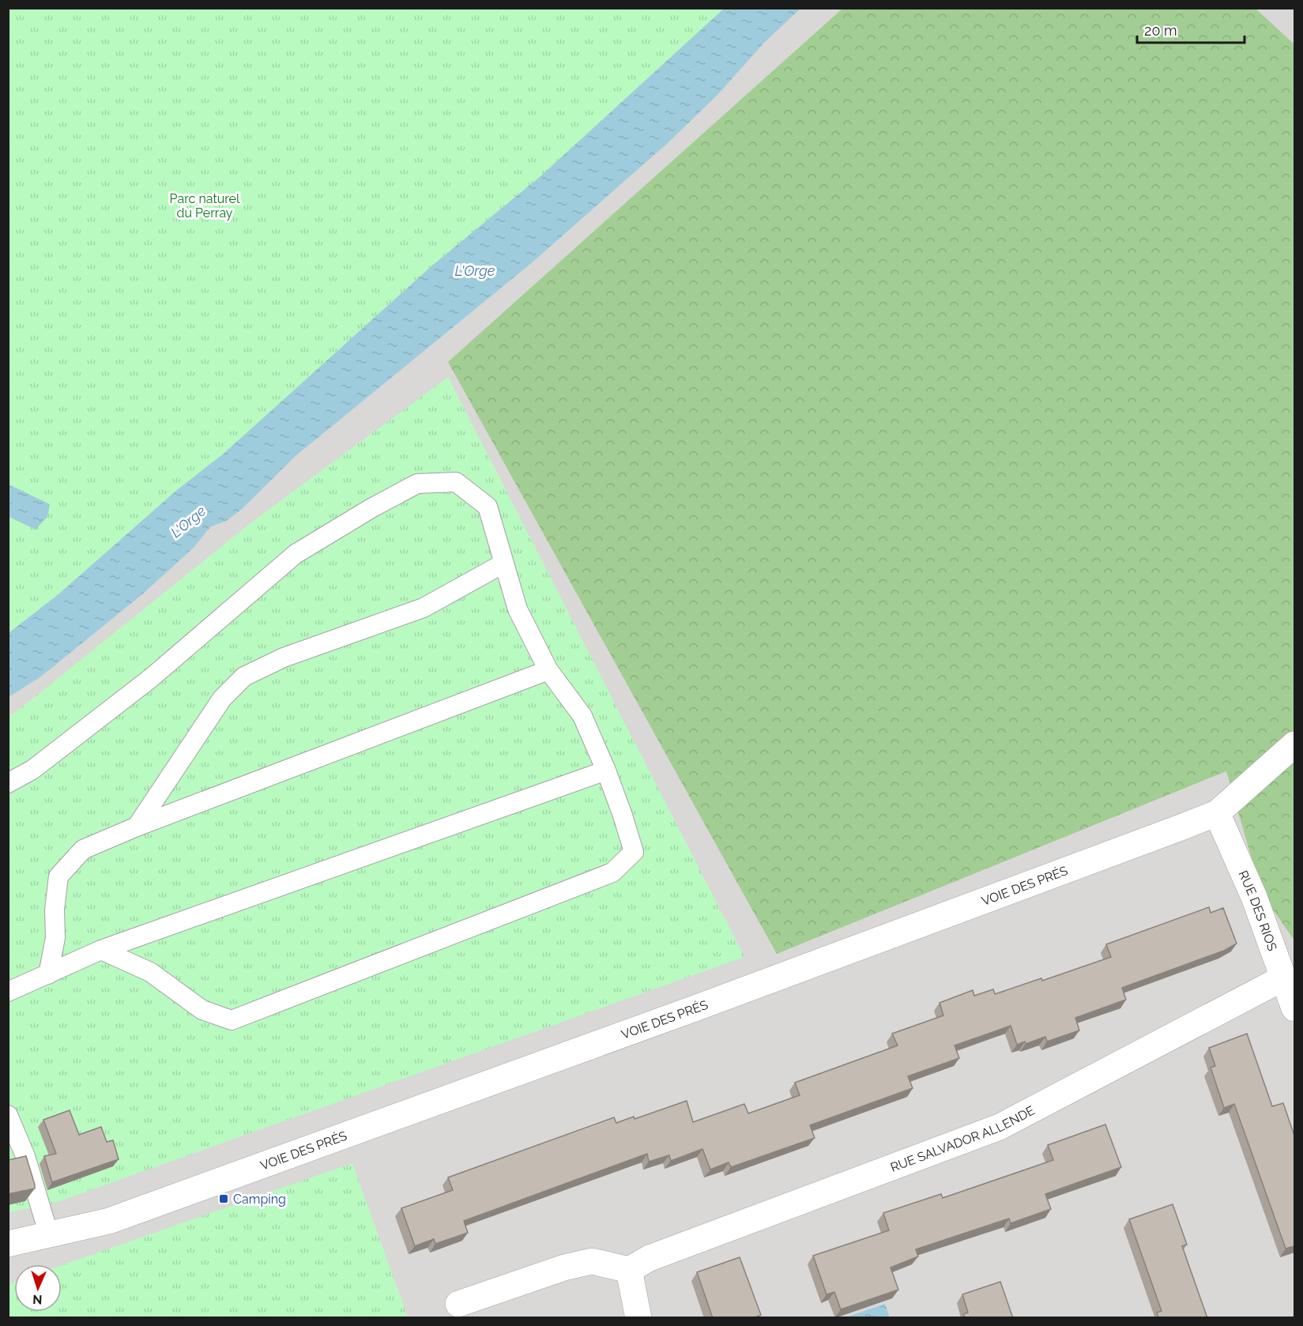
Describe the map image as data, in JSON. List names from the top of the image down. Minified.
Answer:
{"streets":{"street":["VOIE DES PRÉS","RUE DES RIOS","RUE SALVADOR ALLENDE"]},"crossings":[["VOIE DES PRÉS","RUE DES RIOS"],["RUE DES RIOS","RUE SALVADOR ALLENDE"]],"water":["L'Orge"],"parks":["Parc naturel du Perray"],"places":{"transit":["Camping"]},"scale_bar":"20 m","north":"bottom"}
